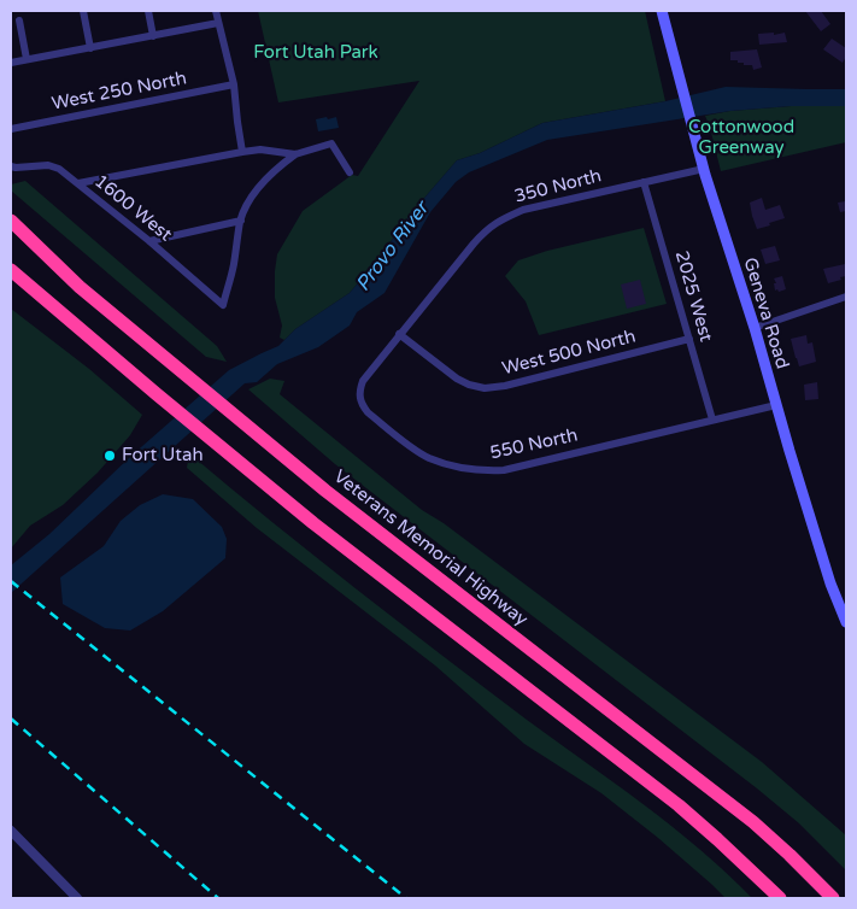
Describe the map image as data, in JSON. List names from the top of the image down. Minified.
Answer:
{"streets":{"highway":["Veterans Memorial Highway"],"main road":["Geneva Road"],"street":["West 250 North","350 North","1600 West","2025 West","West 500 North","550 North"]},"crossings":[["350 North","2025 West"],["350 North","Geneva Road"],["350 North","West 500 North"],["350 North","550 North"],["2025 West","West 500 North"],["2025 West","550 North"],["Geneva Road","550 North"],["West 500 North","550 North"]],"water":["Provo River"],"parks":["Fort Utah Park","Cottonwood Greenway"],"places":["Fort Utah"]}
